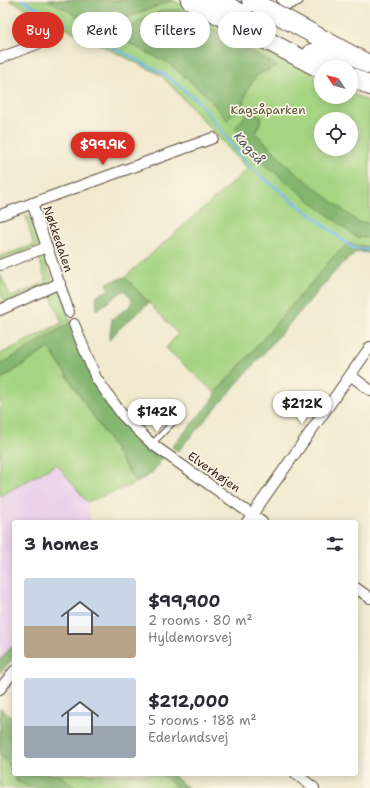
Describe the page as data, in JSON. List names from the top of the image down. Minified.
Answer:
{"streets":{"street":["Nøkkedalen","Elverhøjen"]},"water":["Kagså"],"parks":["Kagsåparken"],"north":"top left","page":{"chip":["Buy","Rent","Filters","New"],"price":["$99.9K","$212K","$142K"],"heading":"3 homes","list":[{"name":"$99,900","note":"2 rooms · 80 m² · Hyldemorsvej"},{"name":"$212,000","note":"5 rooms · 188 m² · Ederlandsvej"}]}}
